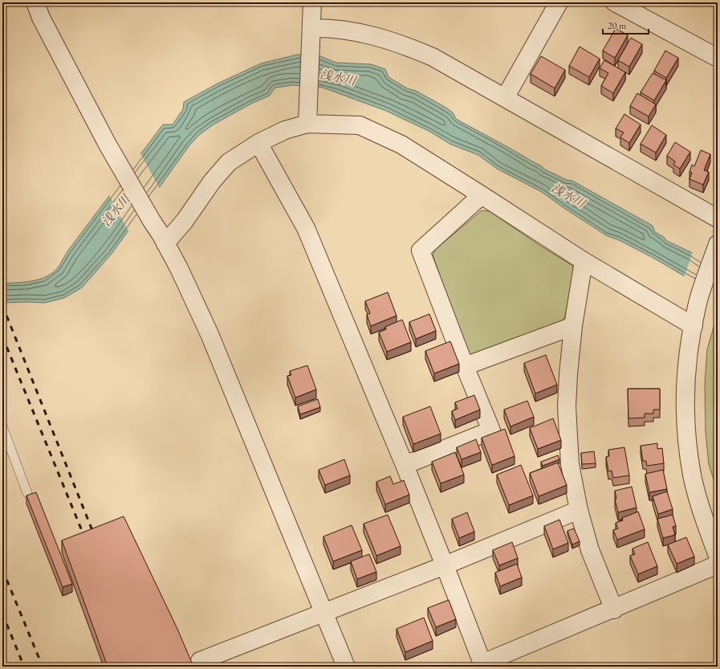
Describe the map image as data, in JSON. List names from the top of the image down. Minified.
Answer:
{"water":["浅水川"],"scale_bar":"20 m"}
